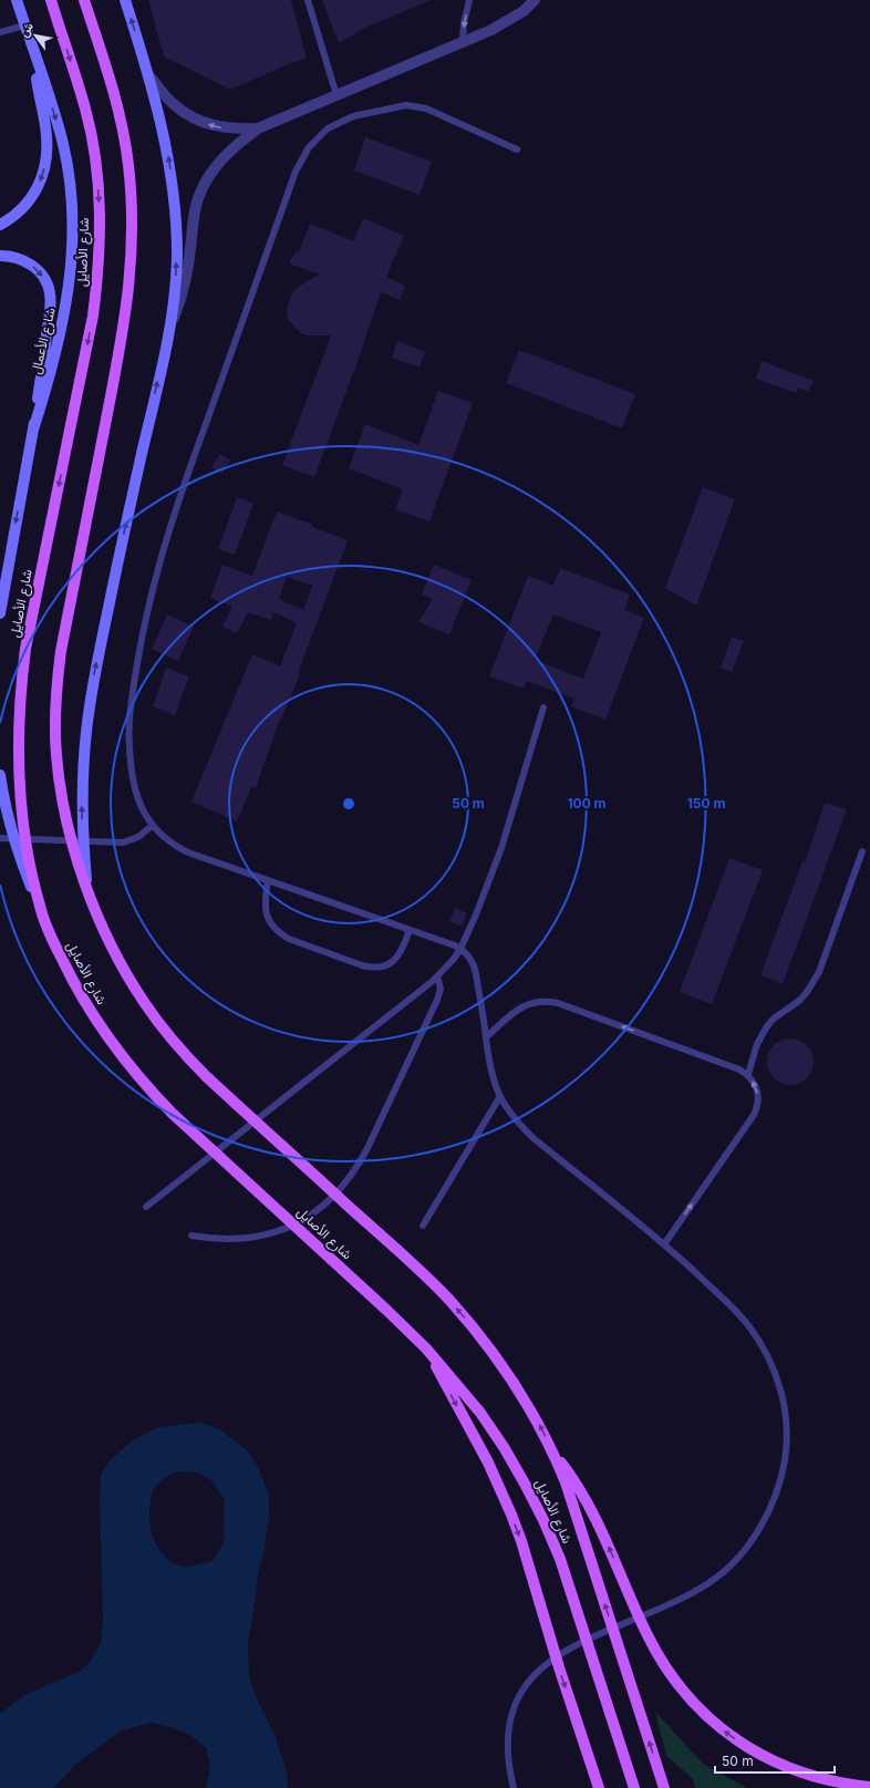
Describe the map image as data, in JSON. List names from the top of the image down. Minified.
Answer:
{"streets":{"main road":["شارع الأصايل"],"street":["شارع الأعمال"]},"one_way":["شارع الأعمال"],"scale_bar":"50 m","north":"top left","rings":["50 m","100 m","150 m"]}
